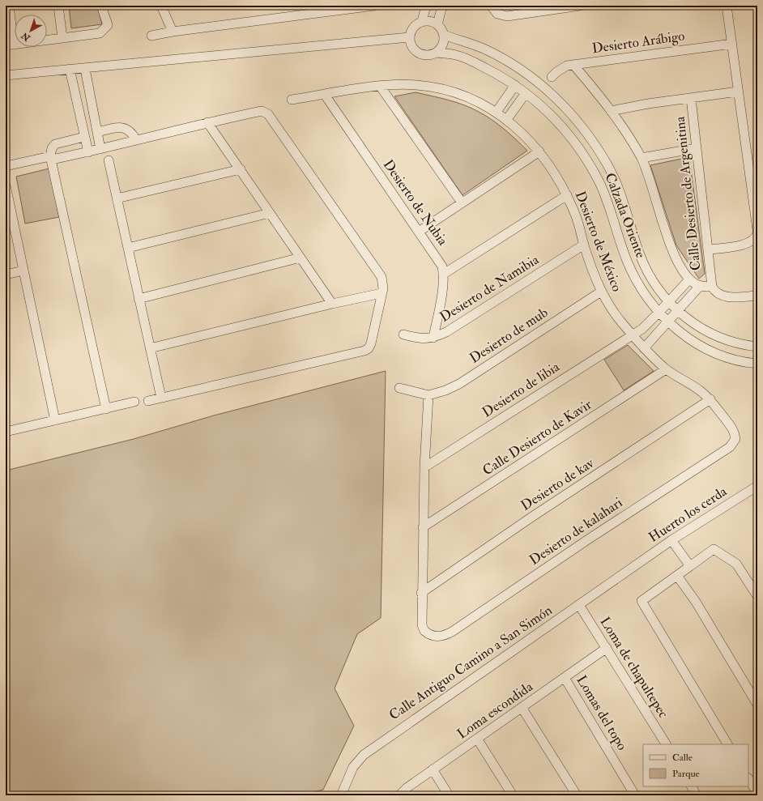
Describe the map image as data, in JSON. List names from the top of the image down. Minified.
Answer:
{"streets":{"street":["Desierto Arábigo","Calle Desierto de Argenitina","Desierto de Nubia","Calzada Oriente","Desierto de México","Desierto de Namibia","Desierto de mub","Desierto de libia","Calle Desierto de Kavir","Desierto de kav","Huerto los cerda","Desierto de kalahari","Calle Antiguo Camino a San Simón","Loma de chapultepec","Loma escondida","Lomas del topo"]},"crossings":[["Desierto de Nubia","Desierto de México"],["Desierto de Nubia","Desierto de Namibia"],["Calzada Oriente","Desierto de libia"],["Desierto de México","Desierto de Namibia"],["Desierto de México","Desierto de mub"],["Desierto de México","Desierto de libia"],["Desierto de México","Calle Desierto de Kavir"],["Desierto de México","Desierto de kav"],["Desierto de México","Desierto de kalahari"],["Desierto de kav","Desierto de kalahari"],["Huerto los cerda","Calle Antiguo Camino a San Simón"],["Calle Antiguo Camino a San Simón","Loma de chapultepec"],["Loma de chapultepec","Loma escondida"],["Loma escondida","Lomas del topo"]],"legend":["Calle","Parque"],"north":"bottom left"}
